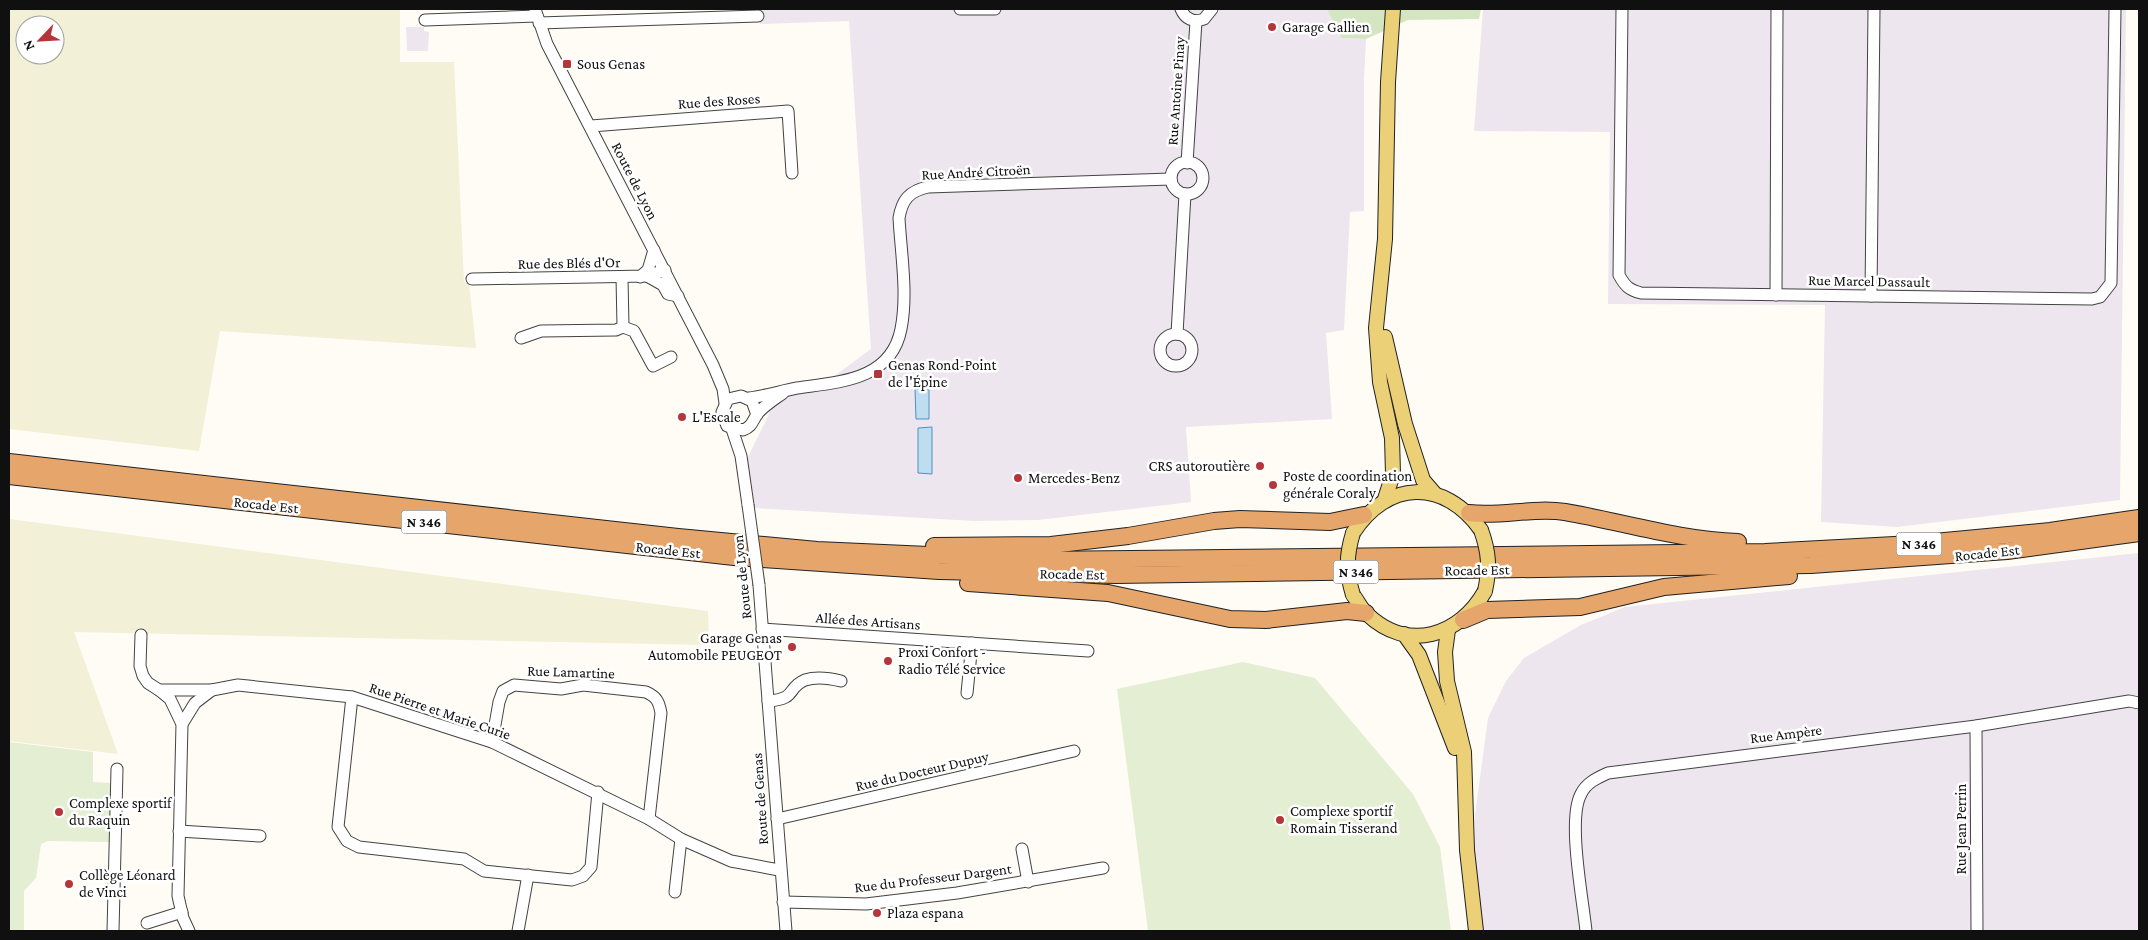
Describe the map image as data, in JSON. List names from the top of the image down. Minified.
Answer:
{"streets":{"highway":["Rocade Est","N 346"],"street":["Rue Antoine Pinay","Rue des Roses","Rue André Citroën","Route de Lyon","Rue des Blés d'Or","Rue Marcel Dassault","Allée des Artisans","Rue Lamartine","Rue Pierre et Marie Curie","Rue Ampère","Rue du Docteur Dupuy","Route de Genas","Rue Jean Perrin","Rue du Professeur Dargent"]},"crossings":[["Rue Antoine Pinay","Rue André Citroën"],["Rue des Roses","Route de Lyon"],["Rue André Citroën","Route de Lyon"],["Route de Lyon","Rue des Blés d'Or"],["Route de Lyon","Allée des Artisans"],["Route de Lyon","Route de Genas"],["Rue Lamartine","Rue Pierre et Marie Curie"],["Rue Pierre et Marie Curie","Route de Genas"],["Rue Ampère","Rue Jean Perrin"],["Rue du Docteur Dupuy","Route de Genas"],["Route de Genas","Rue du Professeur Dargent"]],"places":{"other":["Garage Gallien","L'Escale","CRS autoroutière","Mercedes-Benz","Poste de coordination générale Coraly","Garage Genas Automobile PEUGEOT","Proxi Confort - Radio Télé Service","Complexe sportif du Raquin","Complexe sportif Romain Tisserand","Collège Léonard de Vinci","Plaza espana"],"transit":["Sous Genas","Genas Rond-Point de l'Épine"]},"north":"bottom left"}
